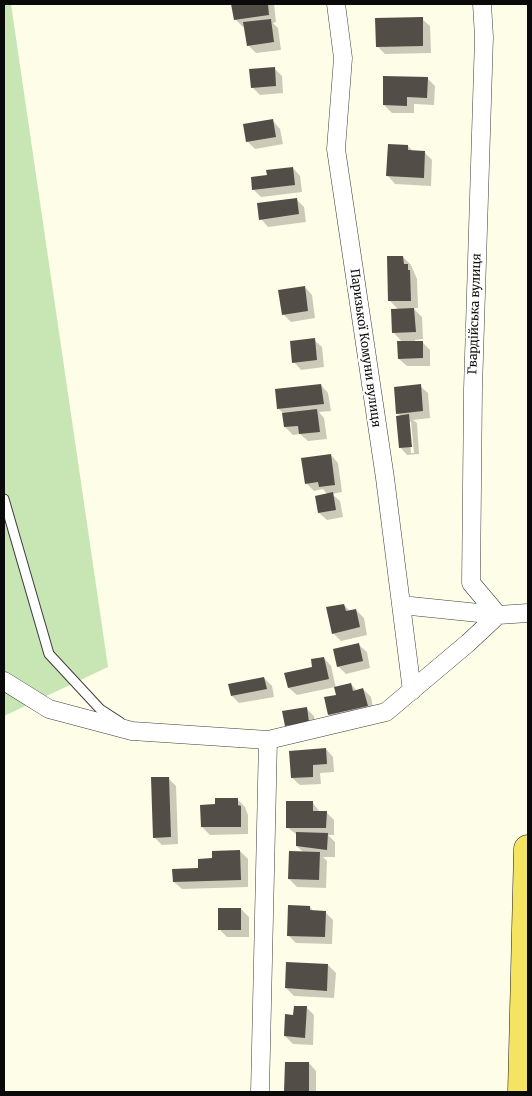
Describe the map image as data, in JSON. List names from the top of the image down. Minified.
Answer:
{"streets":{"street":["Гвардійська вулиця","Паризької Комуни вулиця"]}}
